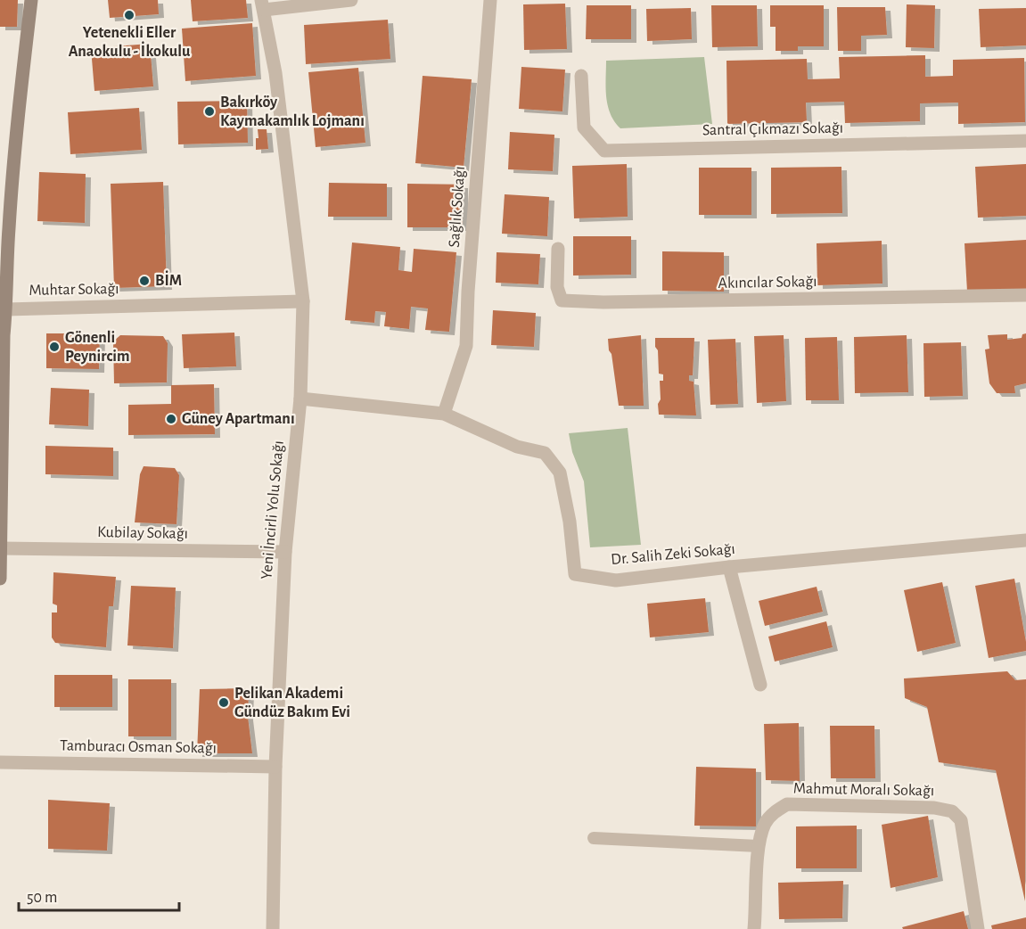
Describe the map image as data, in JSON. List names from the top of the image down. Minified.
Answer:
{"streets":{"street":["Santral Çıkmazı Sokağı","Sağlık Sokağı","Akıncılar Sokağı","Muhtar Sokağı","Yeni İncirli Yolu Sokağı","Kubilay Sokağı","Dr. Salih Zeki Sokağı","Tamburacı Osman Sokağı","Mahmut Moralı Sokağı"]},"crossings":[["Sağlık Sokağı","Dr. Salih Zeki Sokağı"],["Muhtar Sokağı","Yeni İncirli Yolu Sokağı"],["Yeni İncirli Yolu Sokağı","Kubilay Sokağı"],["Yeni İncirli Yolu Sokağı","Dr. Salih Zeki Sokağı"],["Yeni İncirli Yolu Sokağı","Tamburacı Osman Sokağı"]],"places":["Yetenekli Eller Anaokulu - İkokulu","Bakırköy Kaymakamlık Lojmanı","BİM","Gönenli Peynircim","Güney Apartmanı","Pelikan Akademi Gündüz Bakım Evi"],"scale_bar":"50 m"}
